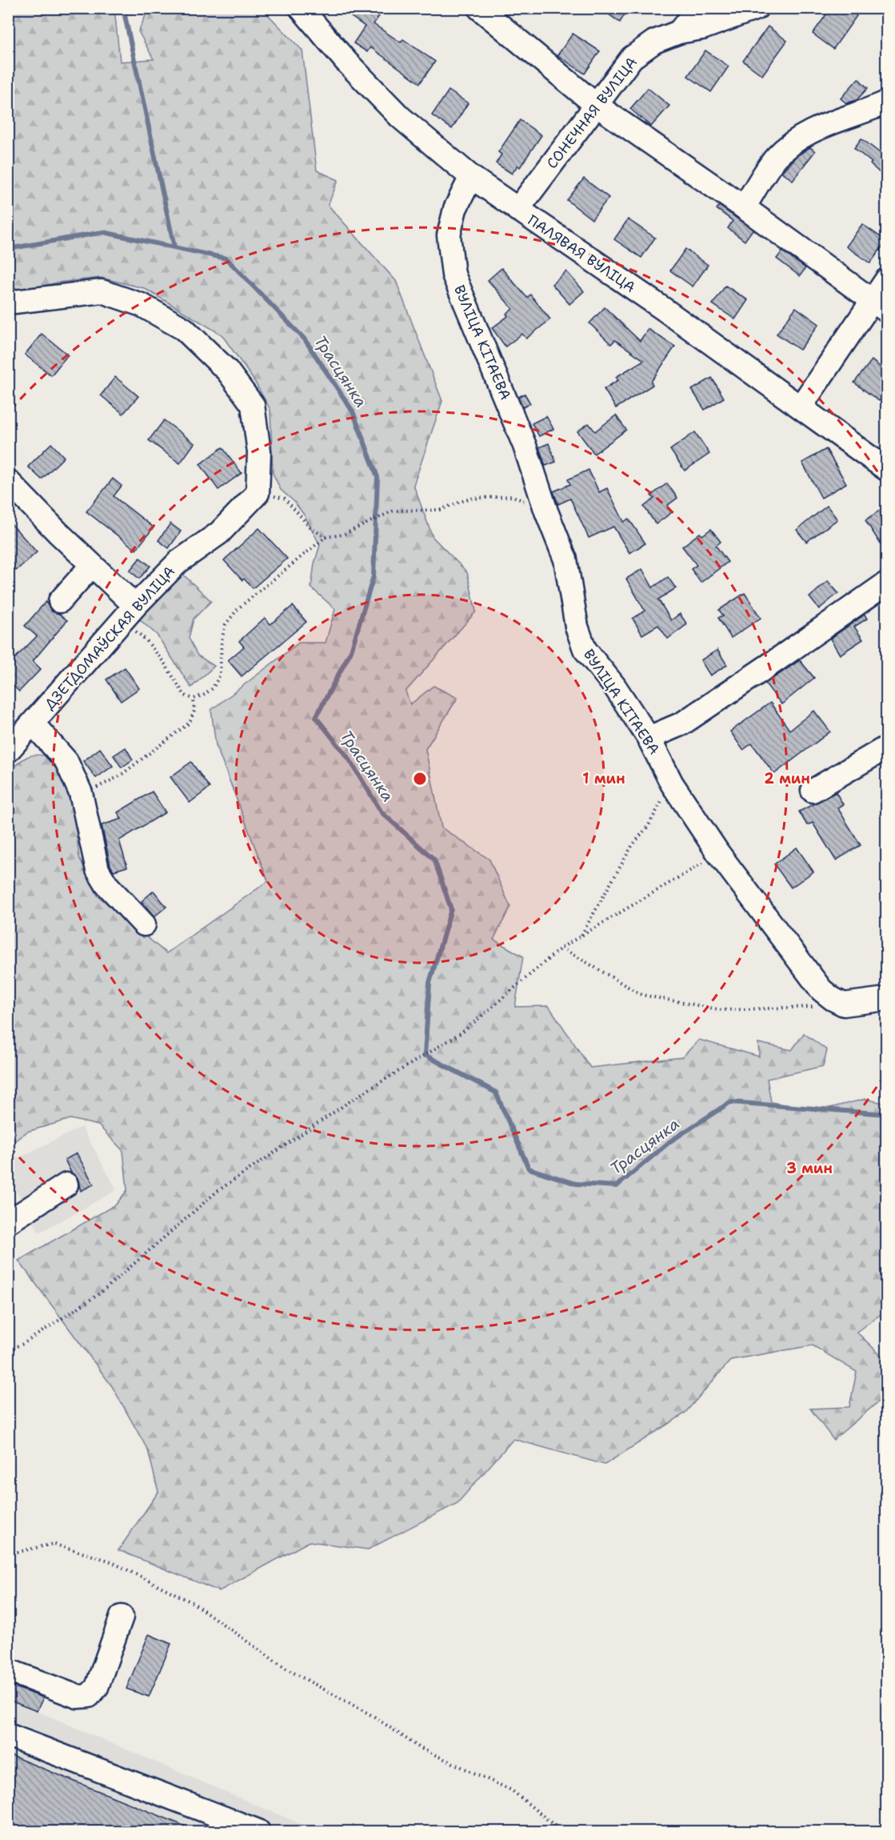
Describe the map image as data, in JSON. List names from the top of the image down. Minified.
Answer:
{"streets":{"street":["СОНЕЧНАЯ ВУЛІЦА","ПАЛЯВАЯ ВУЛІЦА","ВУЛІЦА КІТАЕВА","ДЗЕТДОМАЎСКАЯ ВУЛІЦА"]},"crossings":[["СОНЕЧНАЯ ВУЛІЦА","ПАЛЯВАЯ ВУЛІЦА"],["ПАЛЯВАЯ ВУЛІЦА","ВУЛІЦА КІТАЕВА"]],"water":["Трасцянка"],"rings":["1 мин","2 мин","3 мин"]}
